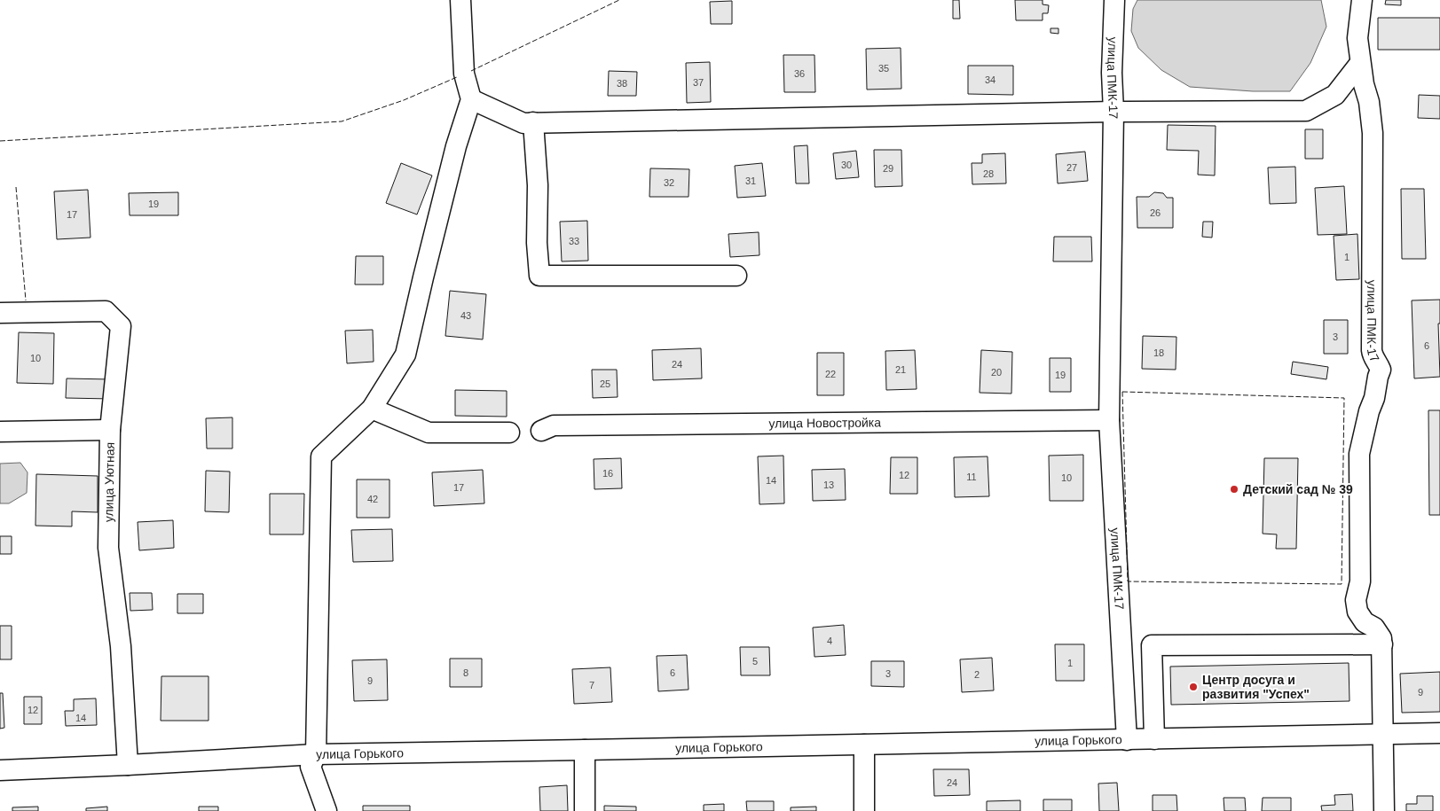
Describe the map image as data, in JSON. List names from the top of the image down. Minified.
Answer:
{"streets":{"street":["улица ПМК-17","улица Новостройка","улица Уютная","улица Горького"]},"crossings":[["улица ПМК-17","улица Новостройка"],["улица ПМК-17","улица Горького"],["улица Уютная","улица Горького"]],"places":["Детский сад № 39","Центр досуга и развития \"Успех\""],"house_numbers":["35","36","34","37","38","30","27","29","28","31","32","19","26","17","33","1","43","3","6","18","10","24","21","20","22","19","25","16","12","11","10","14","13","17","42","4","5","1","8","6","3","2","9","7","9","12","14","24"]}
